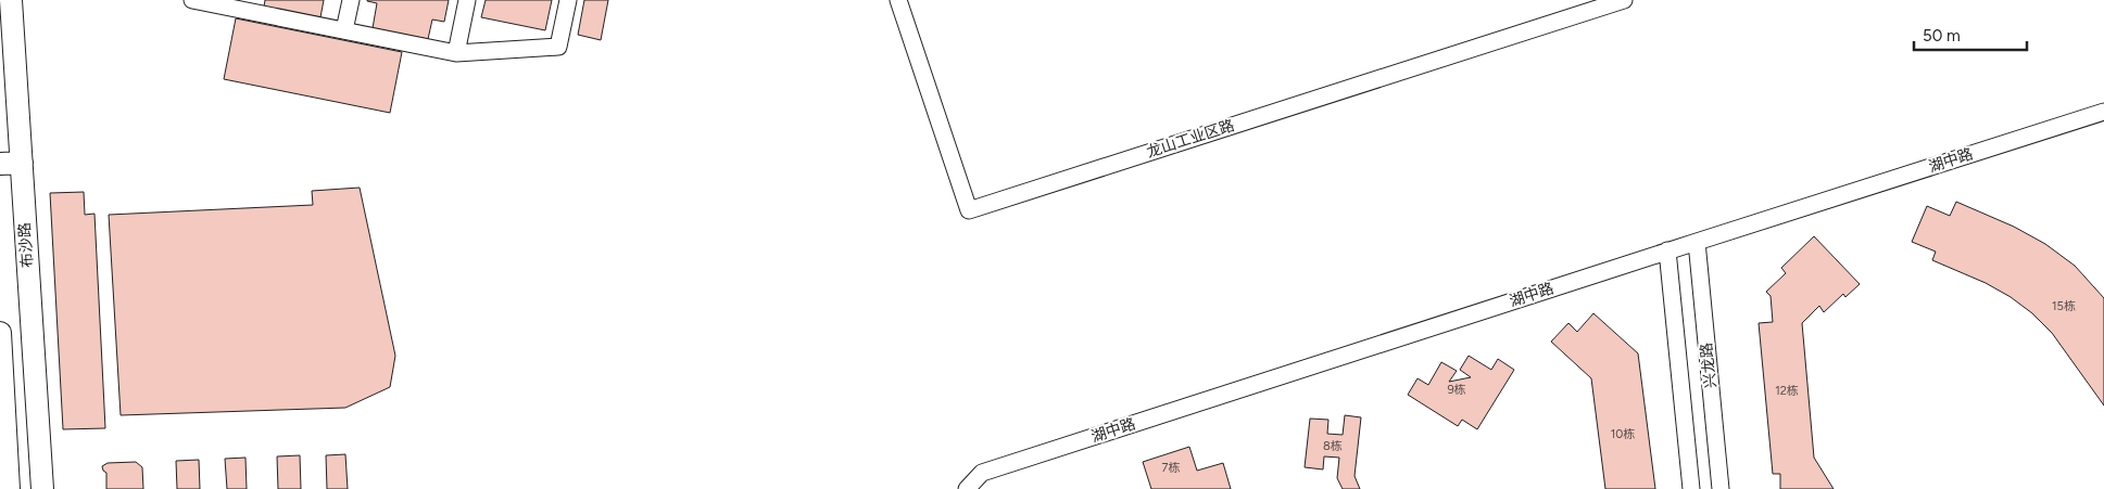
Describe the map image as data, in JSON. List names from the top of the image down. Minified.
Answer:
{"streets":{"main road":["布沙路"],"street":["龙山工业区路","湖中路","兴龙路"]},"crossings":[["湖中路","兴龙路"]],"house_numbers":["15栋","9栋","12栋","10栋","8栋","7栋"],"scale_bar":"50 m"}
